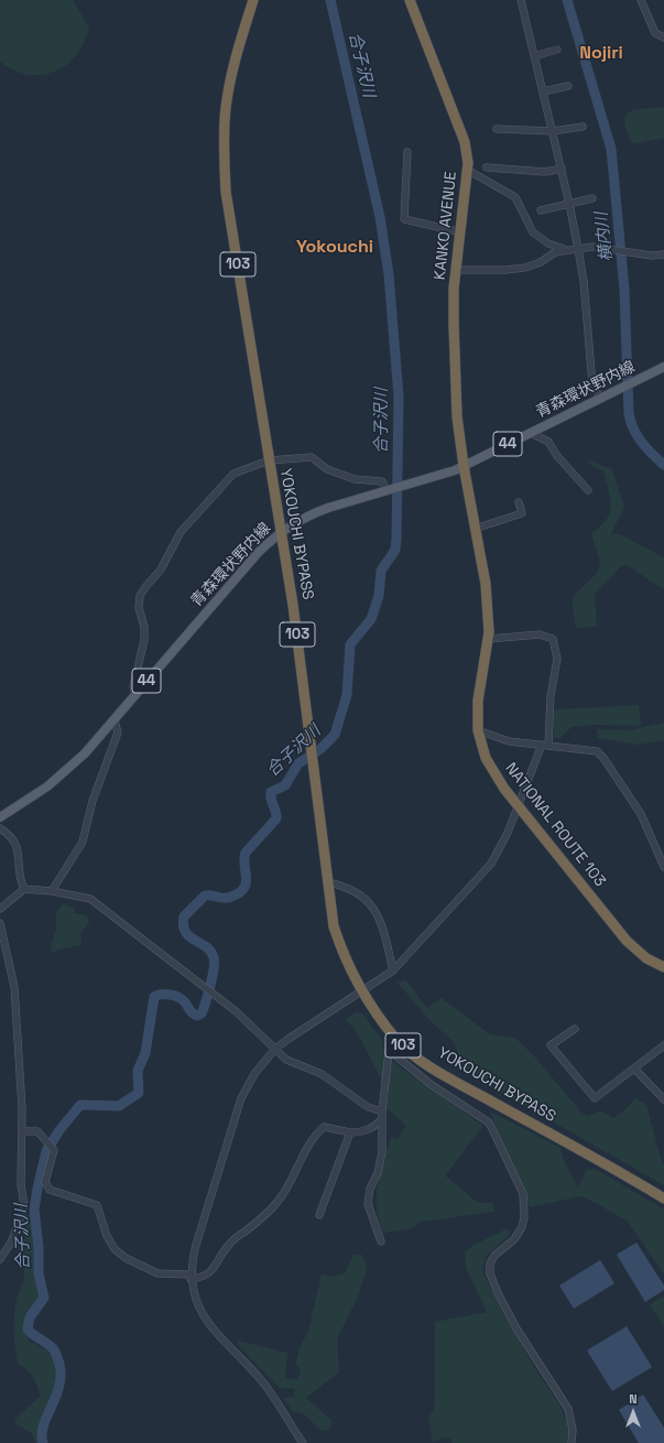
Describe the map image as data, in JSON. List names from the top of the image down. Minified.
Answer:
{"streets":{"highway":["KANKO AVENUE","103","YOKOUCHI BYPASS","NATIONAL ROUTE 103"],"main road":["青森環状野内線","44"]},"crossings":[["KANKO AVENUE","青森環状野内線"],["KANKO AVENUE","NATIONAL ROUTE 103"],["青森環状野内線","YOKOUCHI BYPASS"],["青森環状野内線","NATIONAL ROUTE 103"]],"districts":["Nojiri","Yokouchi"],"water":["合子沢川","横内川"],"north":"top"}
